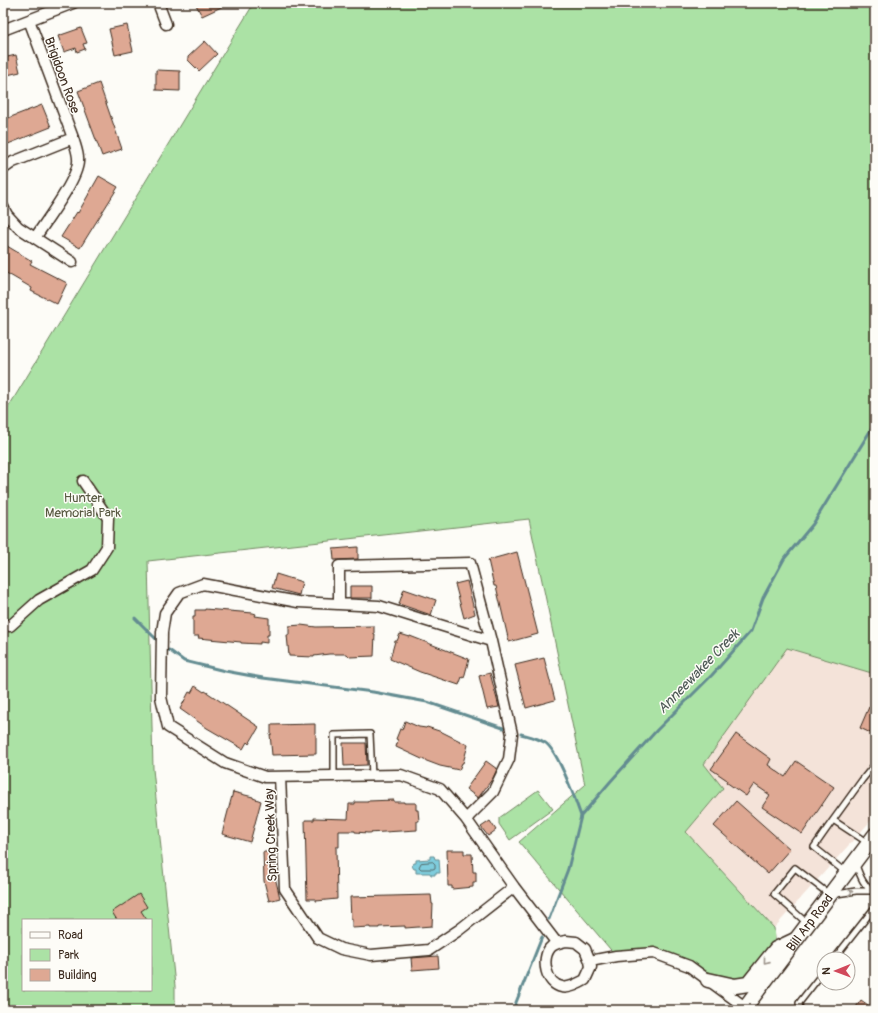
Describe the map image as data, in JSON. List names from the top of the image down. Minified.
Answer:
{"streets":{"main road":["Bill Arp Road"],"street":["Brigidoon Rose","Spring Creek Way"]},"water":["Anneewakee Creek"],"parks":["Hunter Memorial Park"],"legend":["Road","Park","Building"],"north":"left"}
